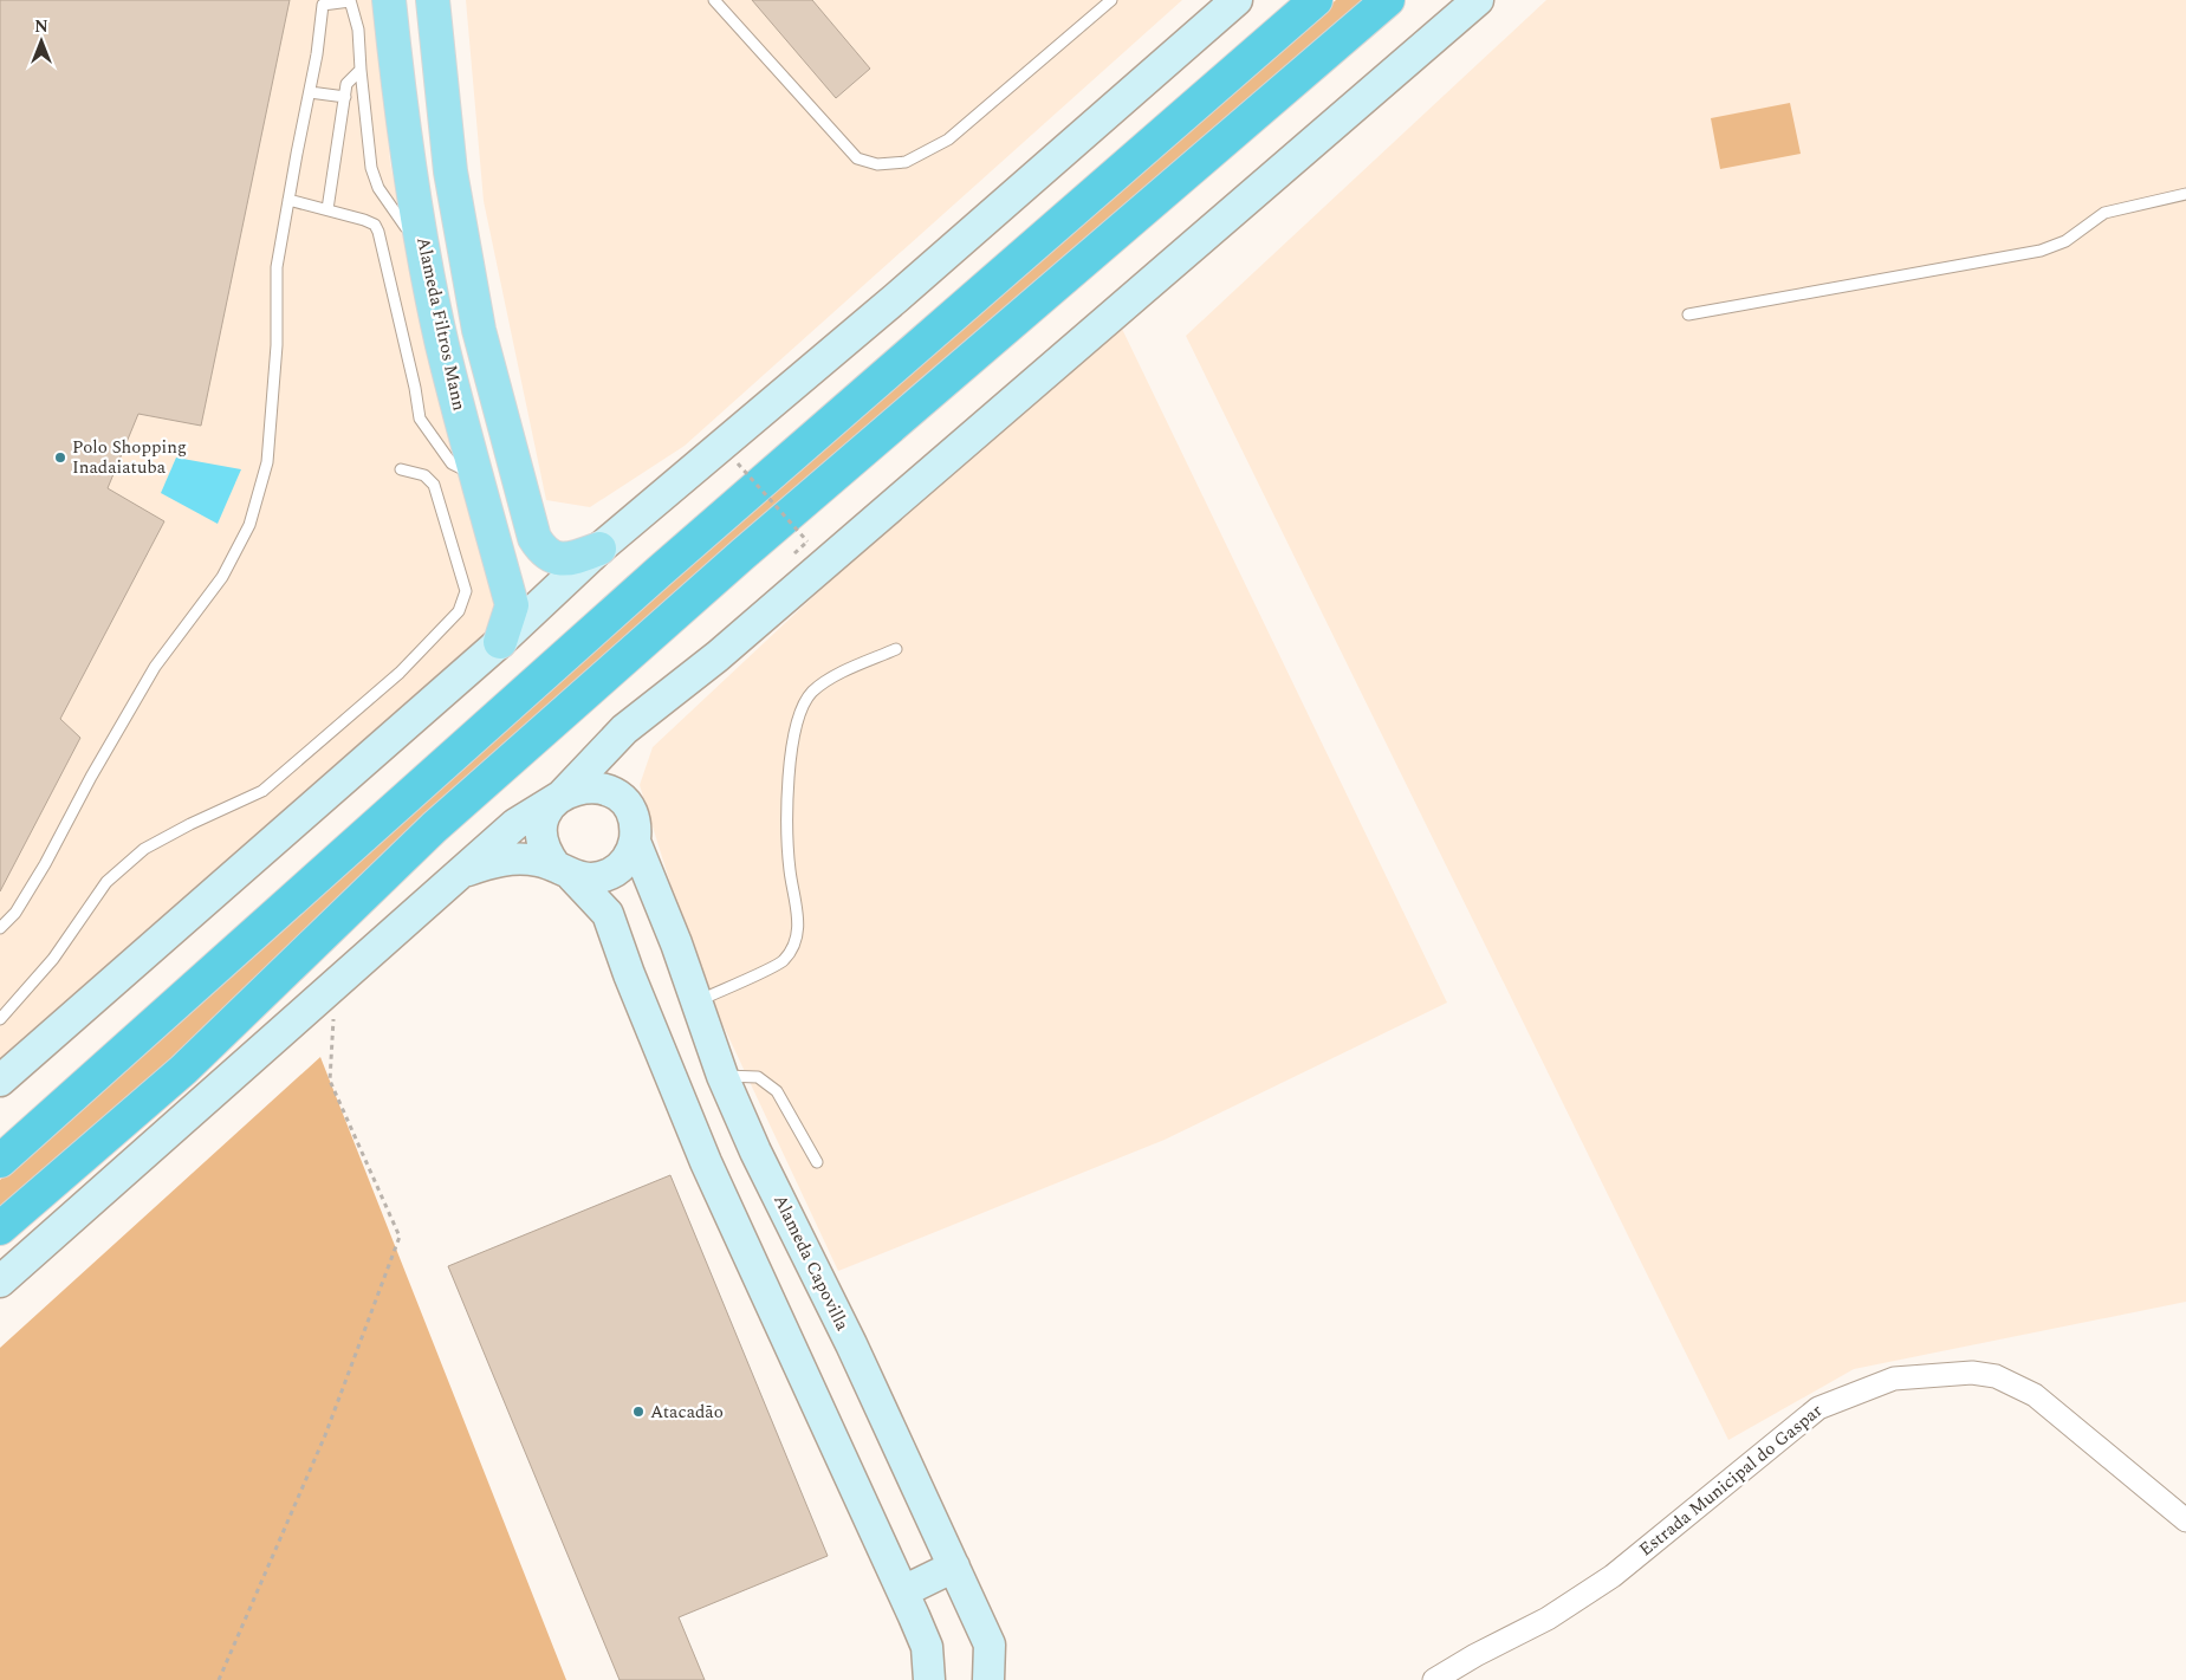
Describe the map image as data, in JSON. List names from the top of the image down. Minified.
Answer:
{"streets":{"main road":["Alameda Filtros Mann","Alameda Capovilla"],"street":["Estrada Municipal do Gaspar"]},"places":["Polo Shopping Inadaiatuba","Atacadão"],"north":"top"}
